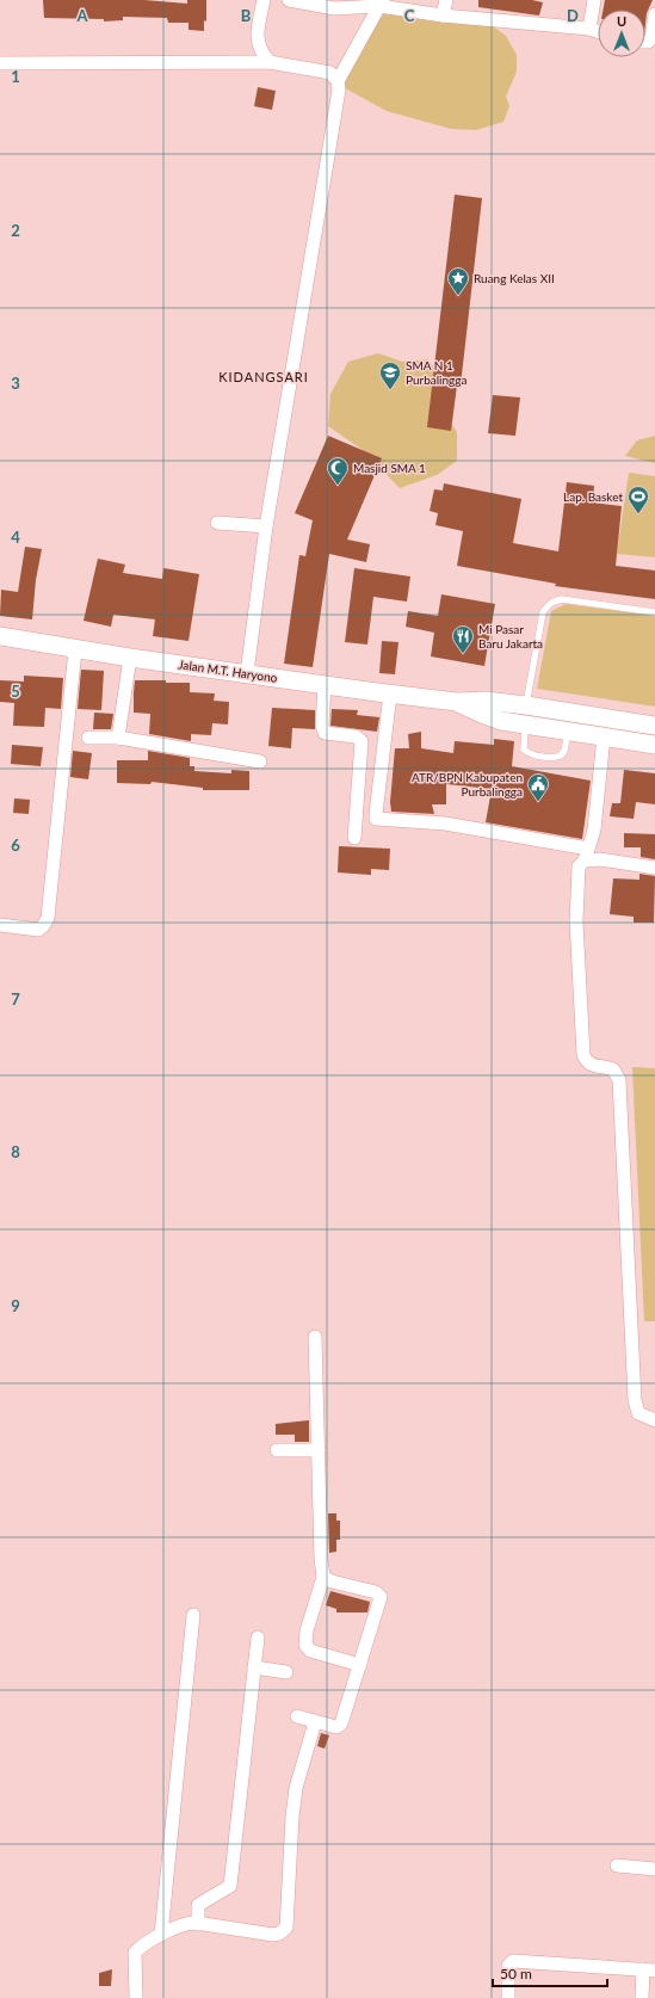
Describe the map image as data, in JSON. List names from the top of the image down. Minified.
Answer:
{"streets":{"main road":["Jalan M.T. Haryono"]},"districts":["KIDANGSARI"],"places":{"place":["Ruang Kelas XII"],"school or university":["SMA N 1 Purbalingga"],"mosque":["Masjid SMA 1"],"sports":["Lap. Basket"],"restaurant":["Mi Pasar Baru Jakarta"],"public building":["ATR/BPN Kabupaten Purbalingga"]},"scale_bar":"50 m","north":"top","grid":{"columns":["A","B","C","D"],"rows":["1","2","3","4","5","6","7","8","9"]}}
